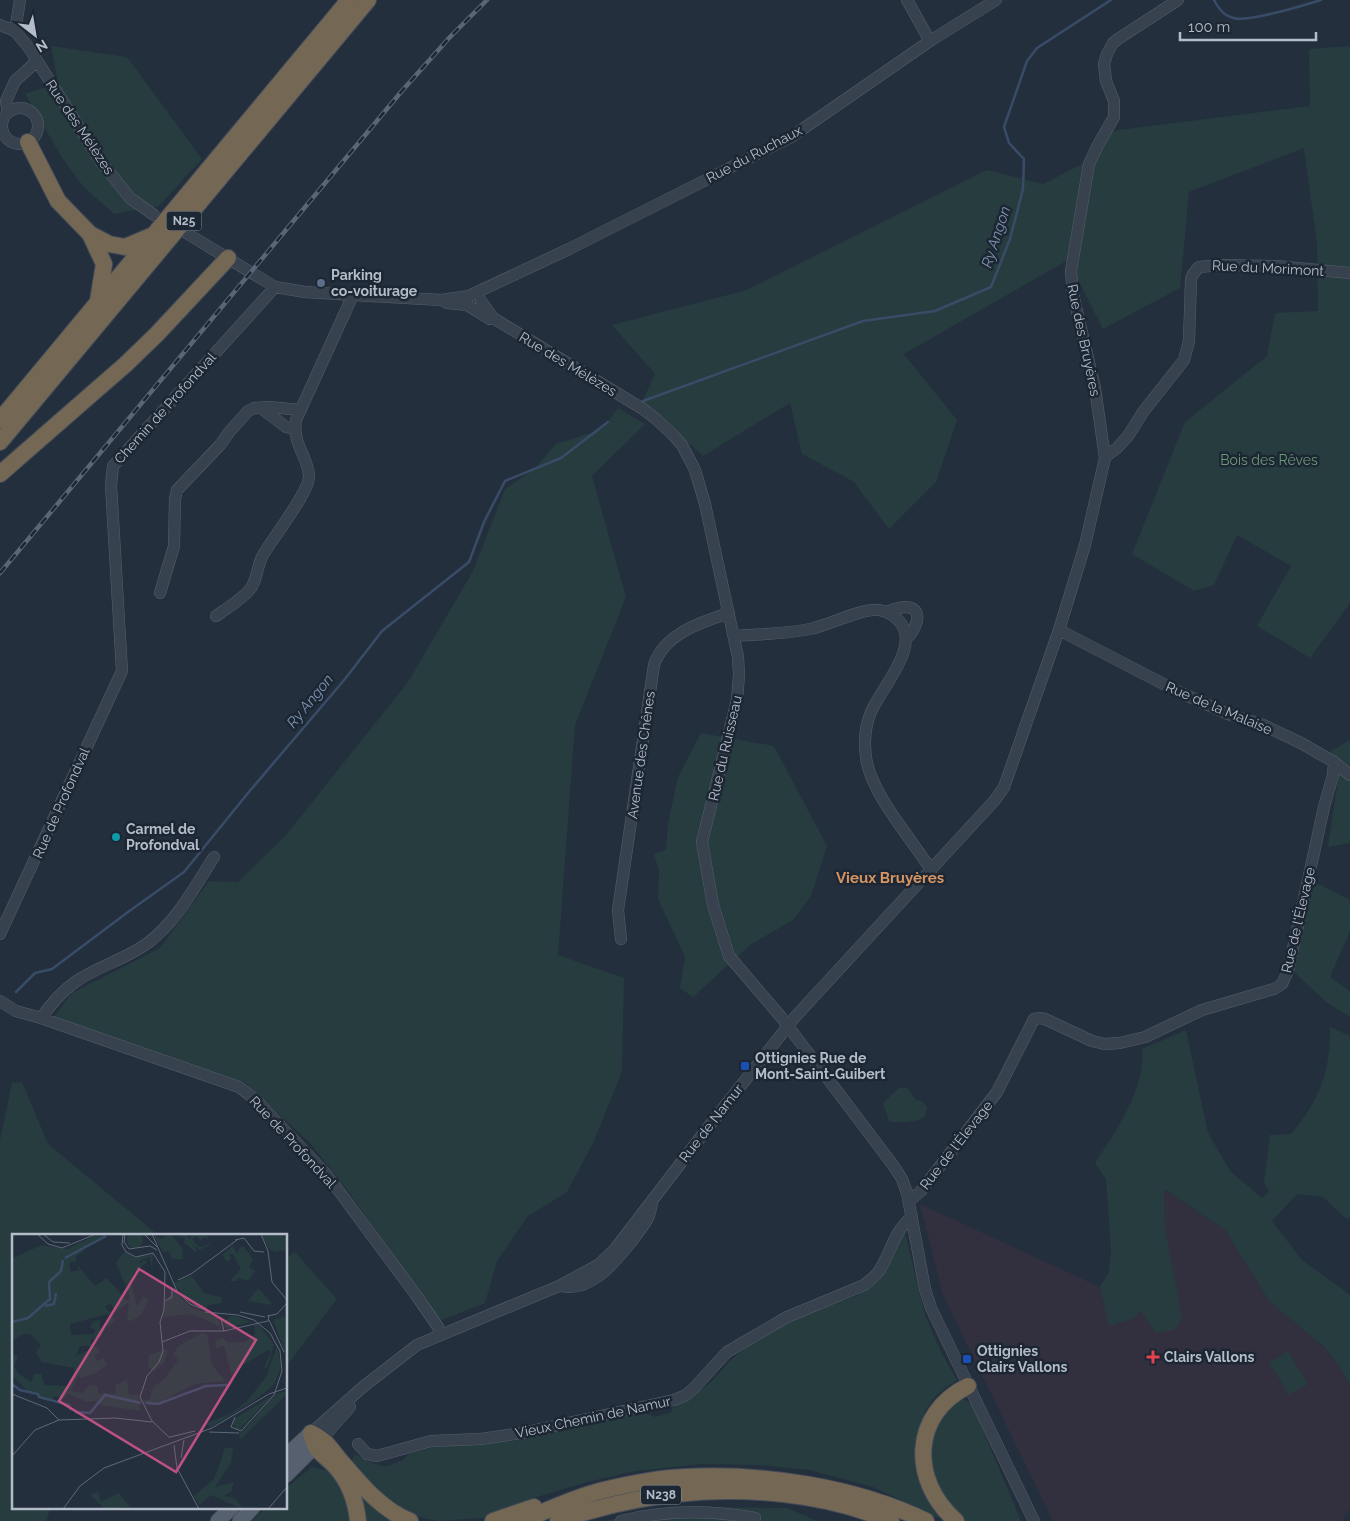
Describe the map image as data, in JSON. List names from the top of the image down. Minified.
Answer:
{"streets":{"highway":["N25","N238"],"main road":["Rue de Namur"],"street":["Rue des Mélèzes","Rue du Ruchaux","Rue du Morimont","Rue des Bruyères","Chemin de Profondval","Rue de la Malaise","Rue du Ruisseau","Avenue des Chênes","Rue de Profondval","Rue de l'Élevage","Vieux Chemin de Namur"]},"crossings":[["Rue des Mélèzes","Rue du Ruchaux"],["Rue des Mélèzes","Chemin de Profondval"],["Rue des Mélèzes","Rue du Ruisseau"],["Rue du Morimont","Rue des Bruyères"],["Rue du Morimont","Rue de Namur"],["Rue des Bruyères","Rue de Namur"],["Chemin de Profondval","Rue de Profondval"],["Rue de la Malaise","Rue de l'Élevage"],["Rue de la Malaise","Rue de Namur"],["Rue du Ruisseau","Avenue des Chênes"],["Rue du Ruisseau","Rue de l'Élevage"],["Rue du Ruisseau","Rue de Namur"],["Rue du Ruisseau","Vieux Chemin de Namur"],["Rue de Profondval","Rue de Namur"]],"districts":["Vieux Bruyères"],"water":["Ry Angon"],"parks":["Bois des Rêves"],"places":{"other":["Parking co-voiturage","Carmel de Profondval"],"transit":["Ottignies Rue de Mont-Saint-Guibert","Ottignies Clairs Vallons"],"health":["Clairs Vallons"]},"scale_bar":"100 m","north":"bottom right"}
